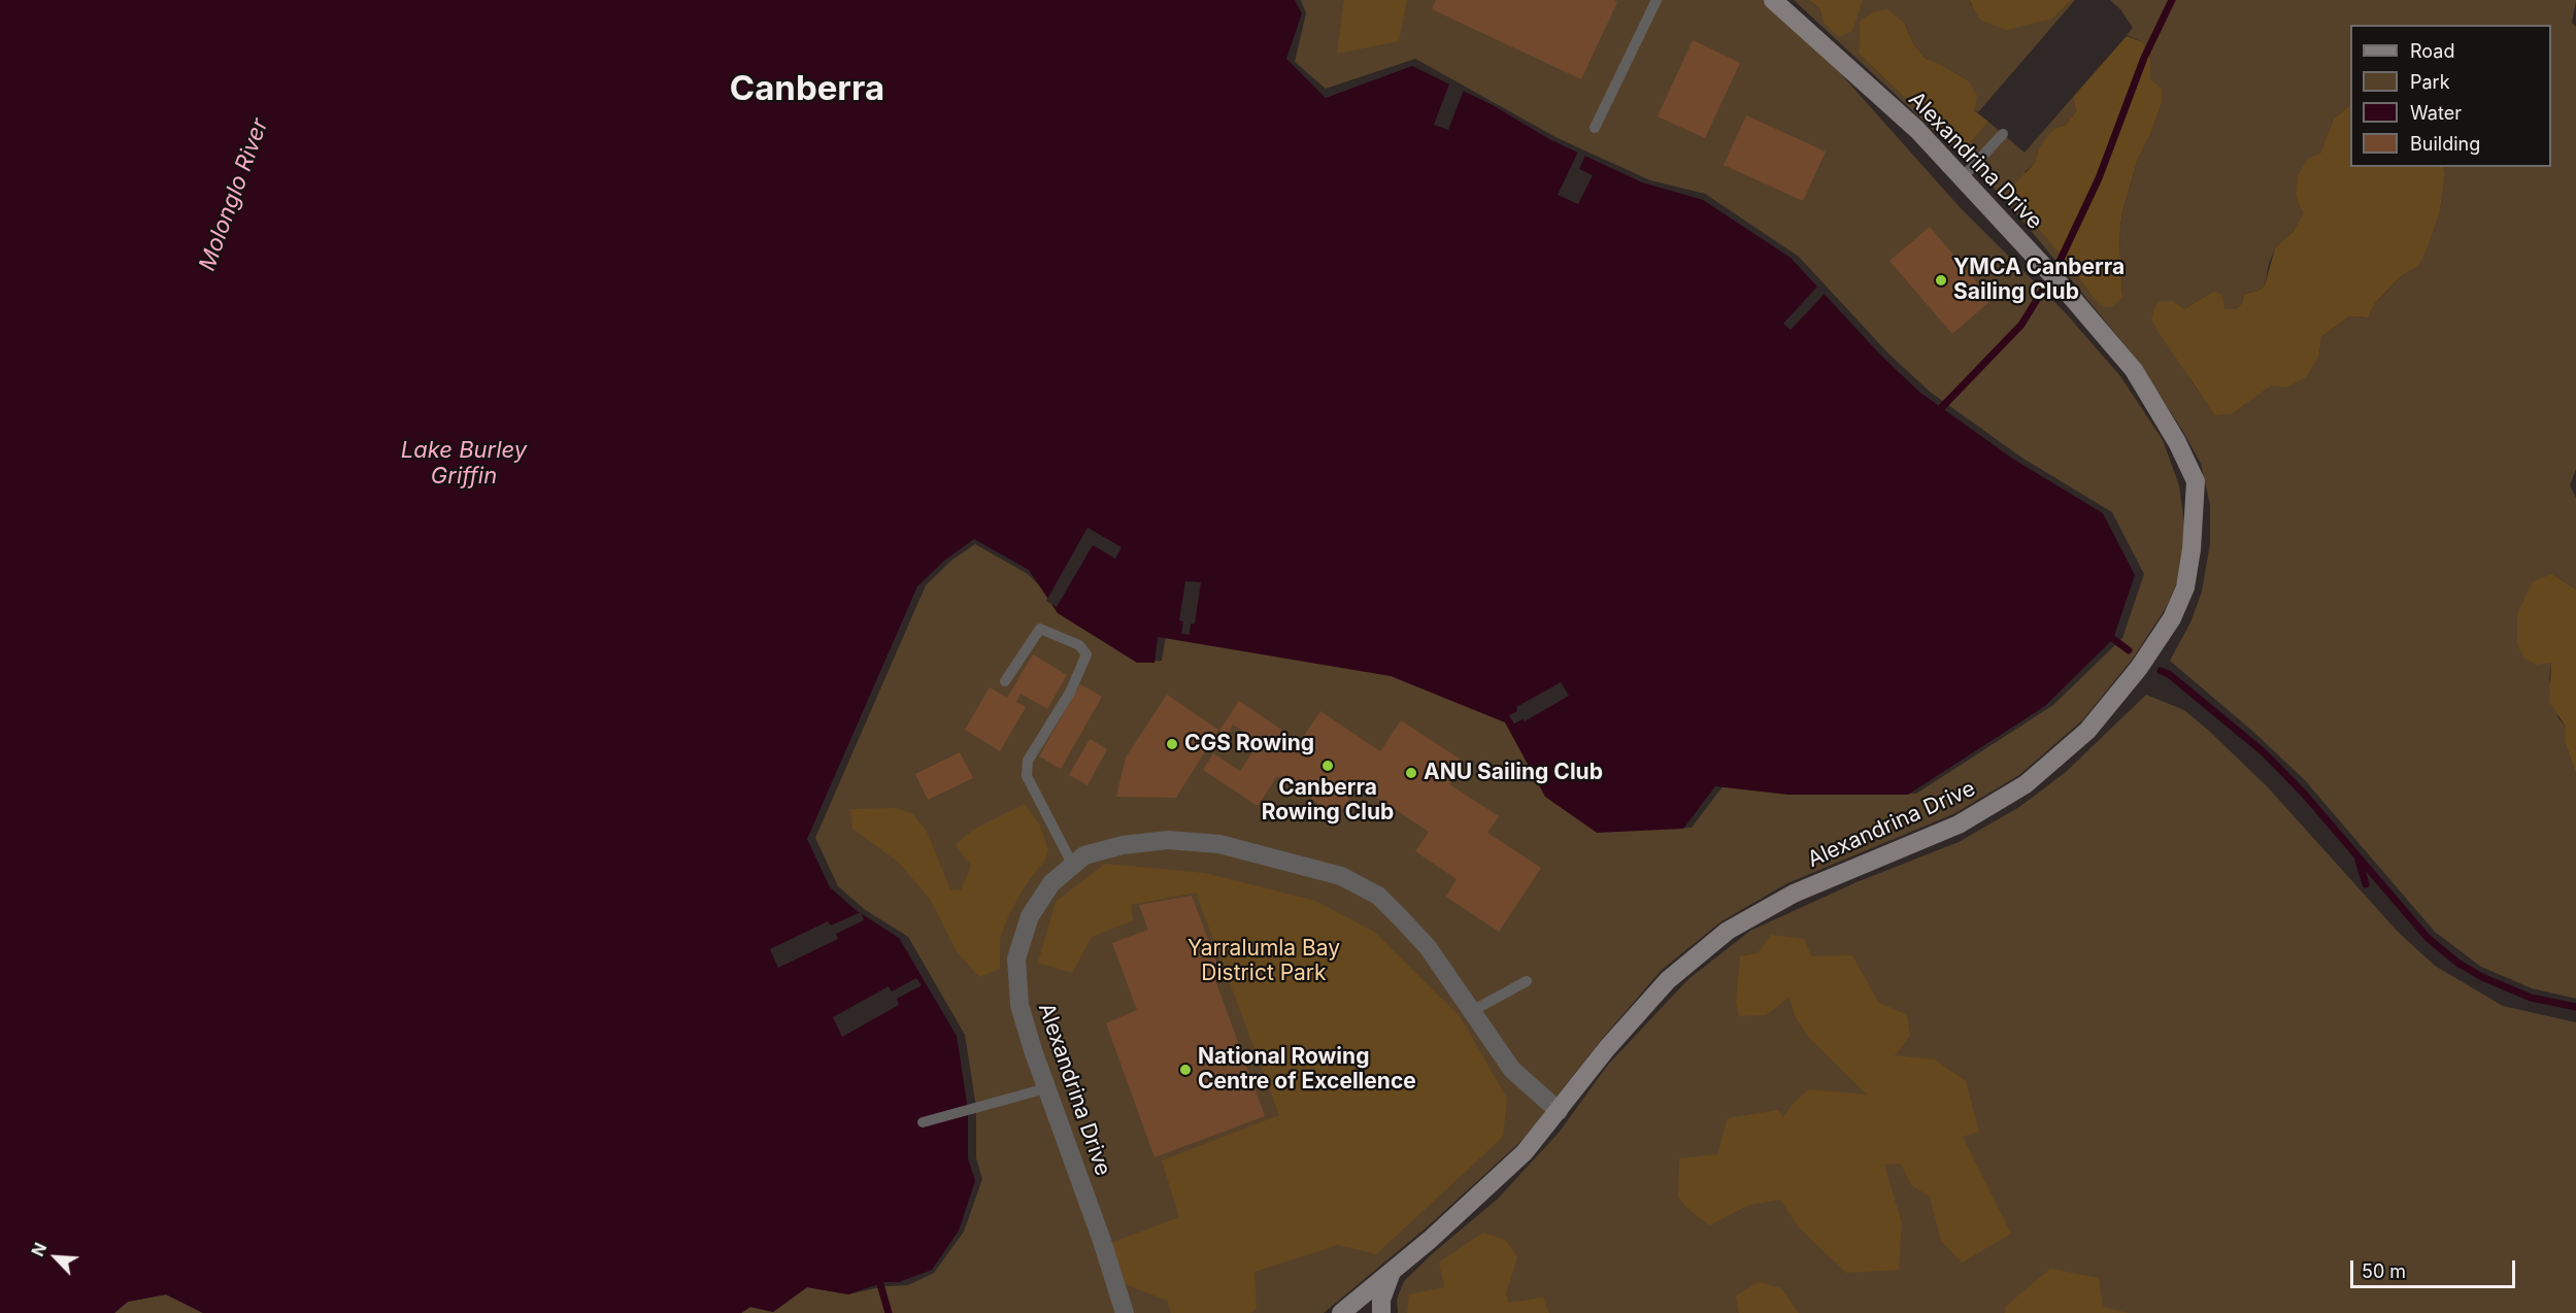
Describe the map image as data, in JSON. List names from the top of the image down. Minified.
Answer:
{"streets":{"main road":["Alexandrina Drive"]},"districts":["Canberra"],"water":["Molonglo River","Lake Burley Griffin"],"parks":["Yarralumla Bay District Park"],"places":["YMCA Canberra Sailing Club","CGS Rowing","Canberra Rowing Club","ANU Sailing Club","National Rowing Centre of Excellence"],"legend":["Road","Park","Water","Building"],"scale_bar":"50 m","north":"top left"}
